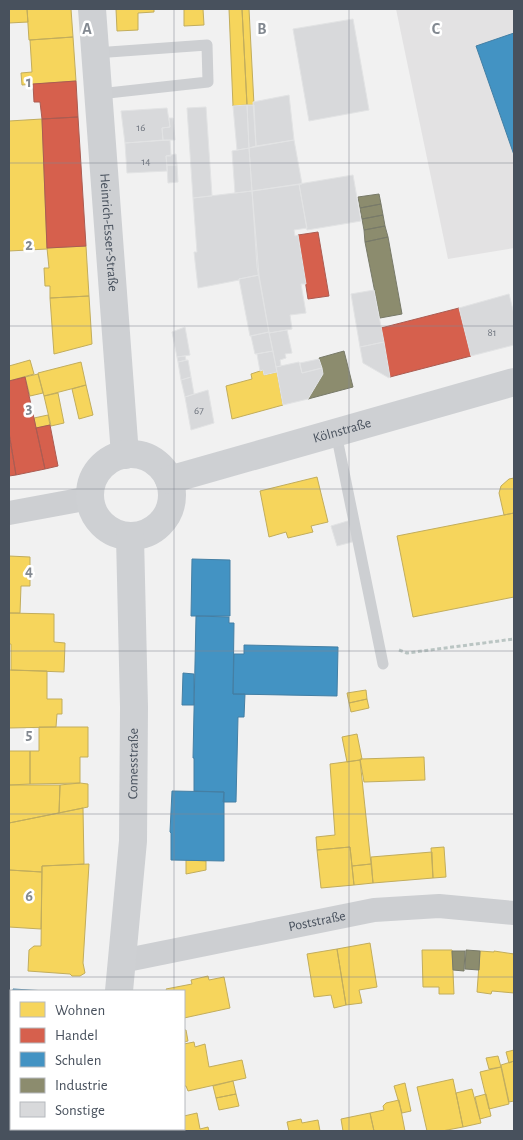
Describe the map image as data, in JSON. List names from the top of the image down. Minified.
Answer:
{"streets":{"main road":["Heinrich-Esser-Straße","Kölnstraße","Comesstraße"],"street":["Poststraße"]},"crossings":[["Heinrich-Esser-Straße","Kölnstraße"],["Heinrich-Esser-Straße","Comesstraße"],["Kölnstraße","Comesstraße"],["Comesstraße","Poststraße"]],"house_numbers":["16","14","81","67"],"legend":["Wohnen","Handel","Schulen","Industrie","Sonstige"],"grid":{"columns":["A","B","C"],"rows":["1","2","3","4","5","6"]}}
